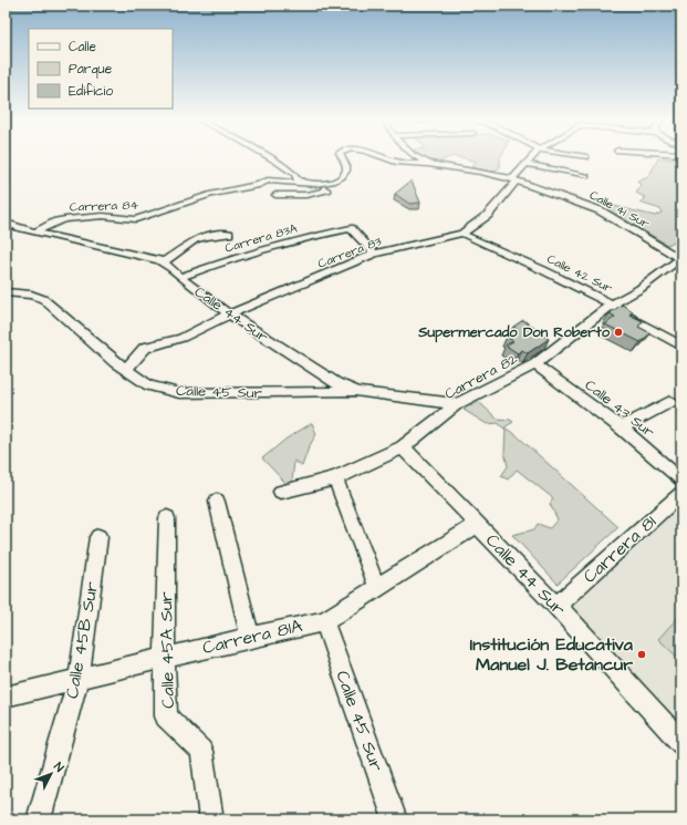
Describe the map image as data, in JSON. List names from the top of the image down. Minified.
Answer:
{"streets":{"street":["Carrera 84","Calle 41 Sur","Carrera 83A","Carrera 83","Calle 42 Sur","Calle 44 Sur","Carrera 82","Calle 45 Sur","Calle 43 Sur","Carrera 81","Carrera 81A","Calle 45B Sur","Calle 45A Sur"]},"crossings":[["Carrera 84","Calle 41 Sur"],["Carrera 84","Calle 44 Sur"],["Calle 41 Sur","Carrera 83"],["Calle 41 Sur","Carrera 82"],["Carrera 83A","Carrera 83"],["Carrera 83A","Calle 44 Sur"],["Carrera 83","Calle 42 Sur"],["Carrera 83","Calle 44 Sur"],["Carrera 83","Calle 45 Sur"],["Calle 42 Sur","Carrera 82"],["Calle 44 Sur","Carrera 82"],["Calle 44 Sur","Calle 45 Sur"],["Calle 44 Sur","Carrera 81"],["Calle 44 Sur","Carrera 81A"],["Carrera 82","Calle 43 Sur"],["Calle 45 Sur","Carrera 81A"],["Carrera 81A","Calle 45B Sur"],["Carrera 81A","Calle 45A Sur"]],"places":["Supermercado Don Roberto","Institución Educativa Manuel J. Betancur"],"legend":["Calle","Parque","Edificio"],"north":"top right"}
